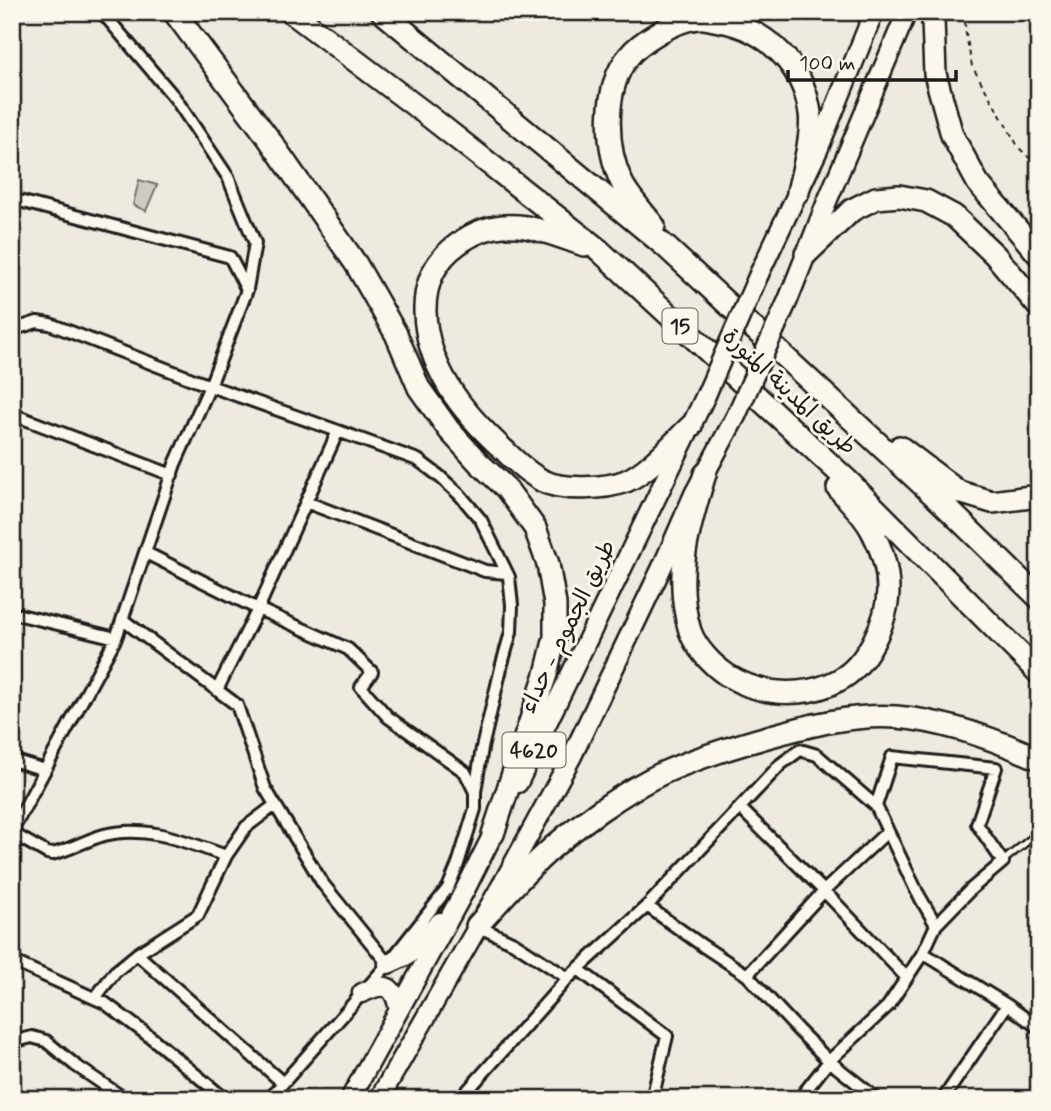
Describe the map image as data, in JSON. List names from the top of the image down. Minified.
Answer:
{"streets":{"highway":["15","طريق المدينة المنورة"],"main road":["طريق الجموم - حداء","4620"]},"scale_bar":"100 m"}
